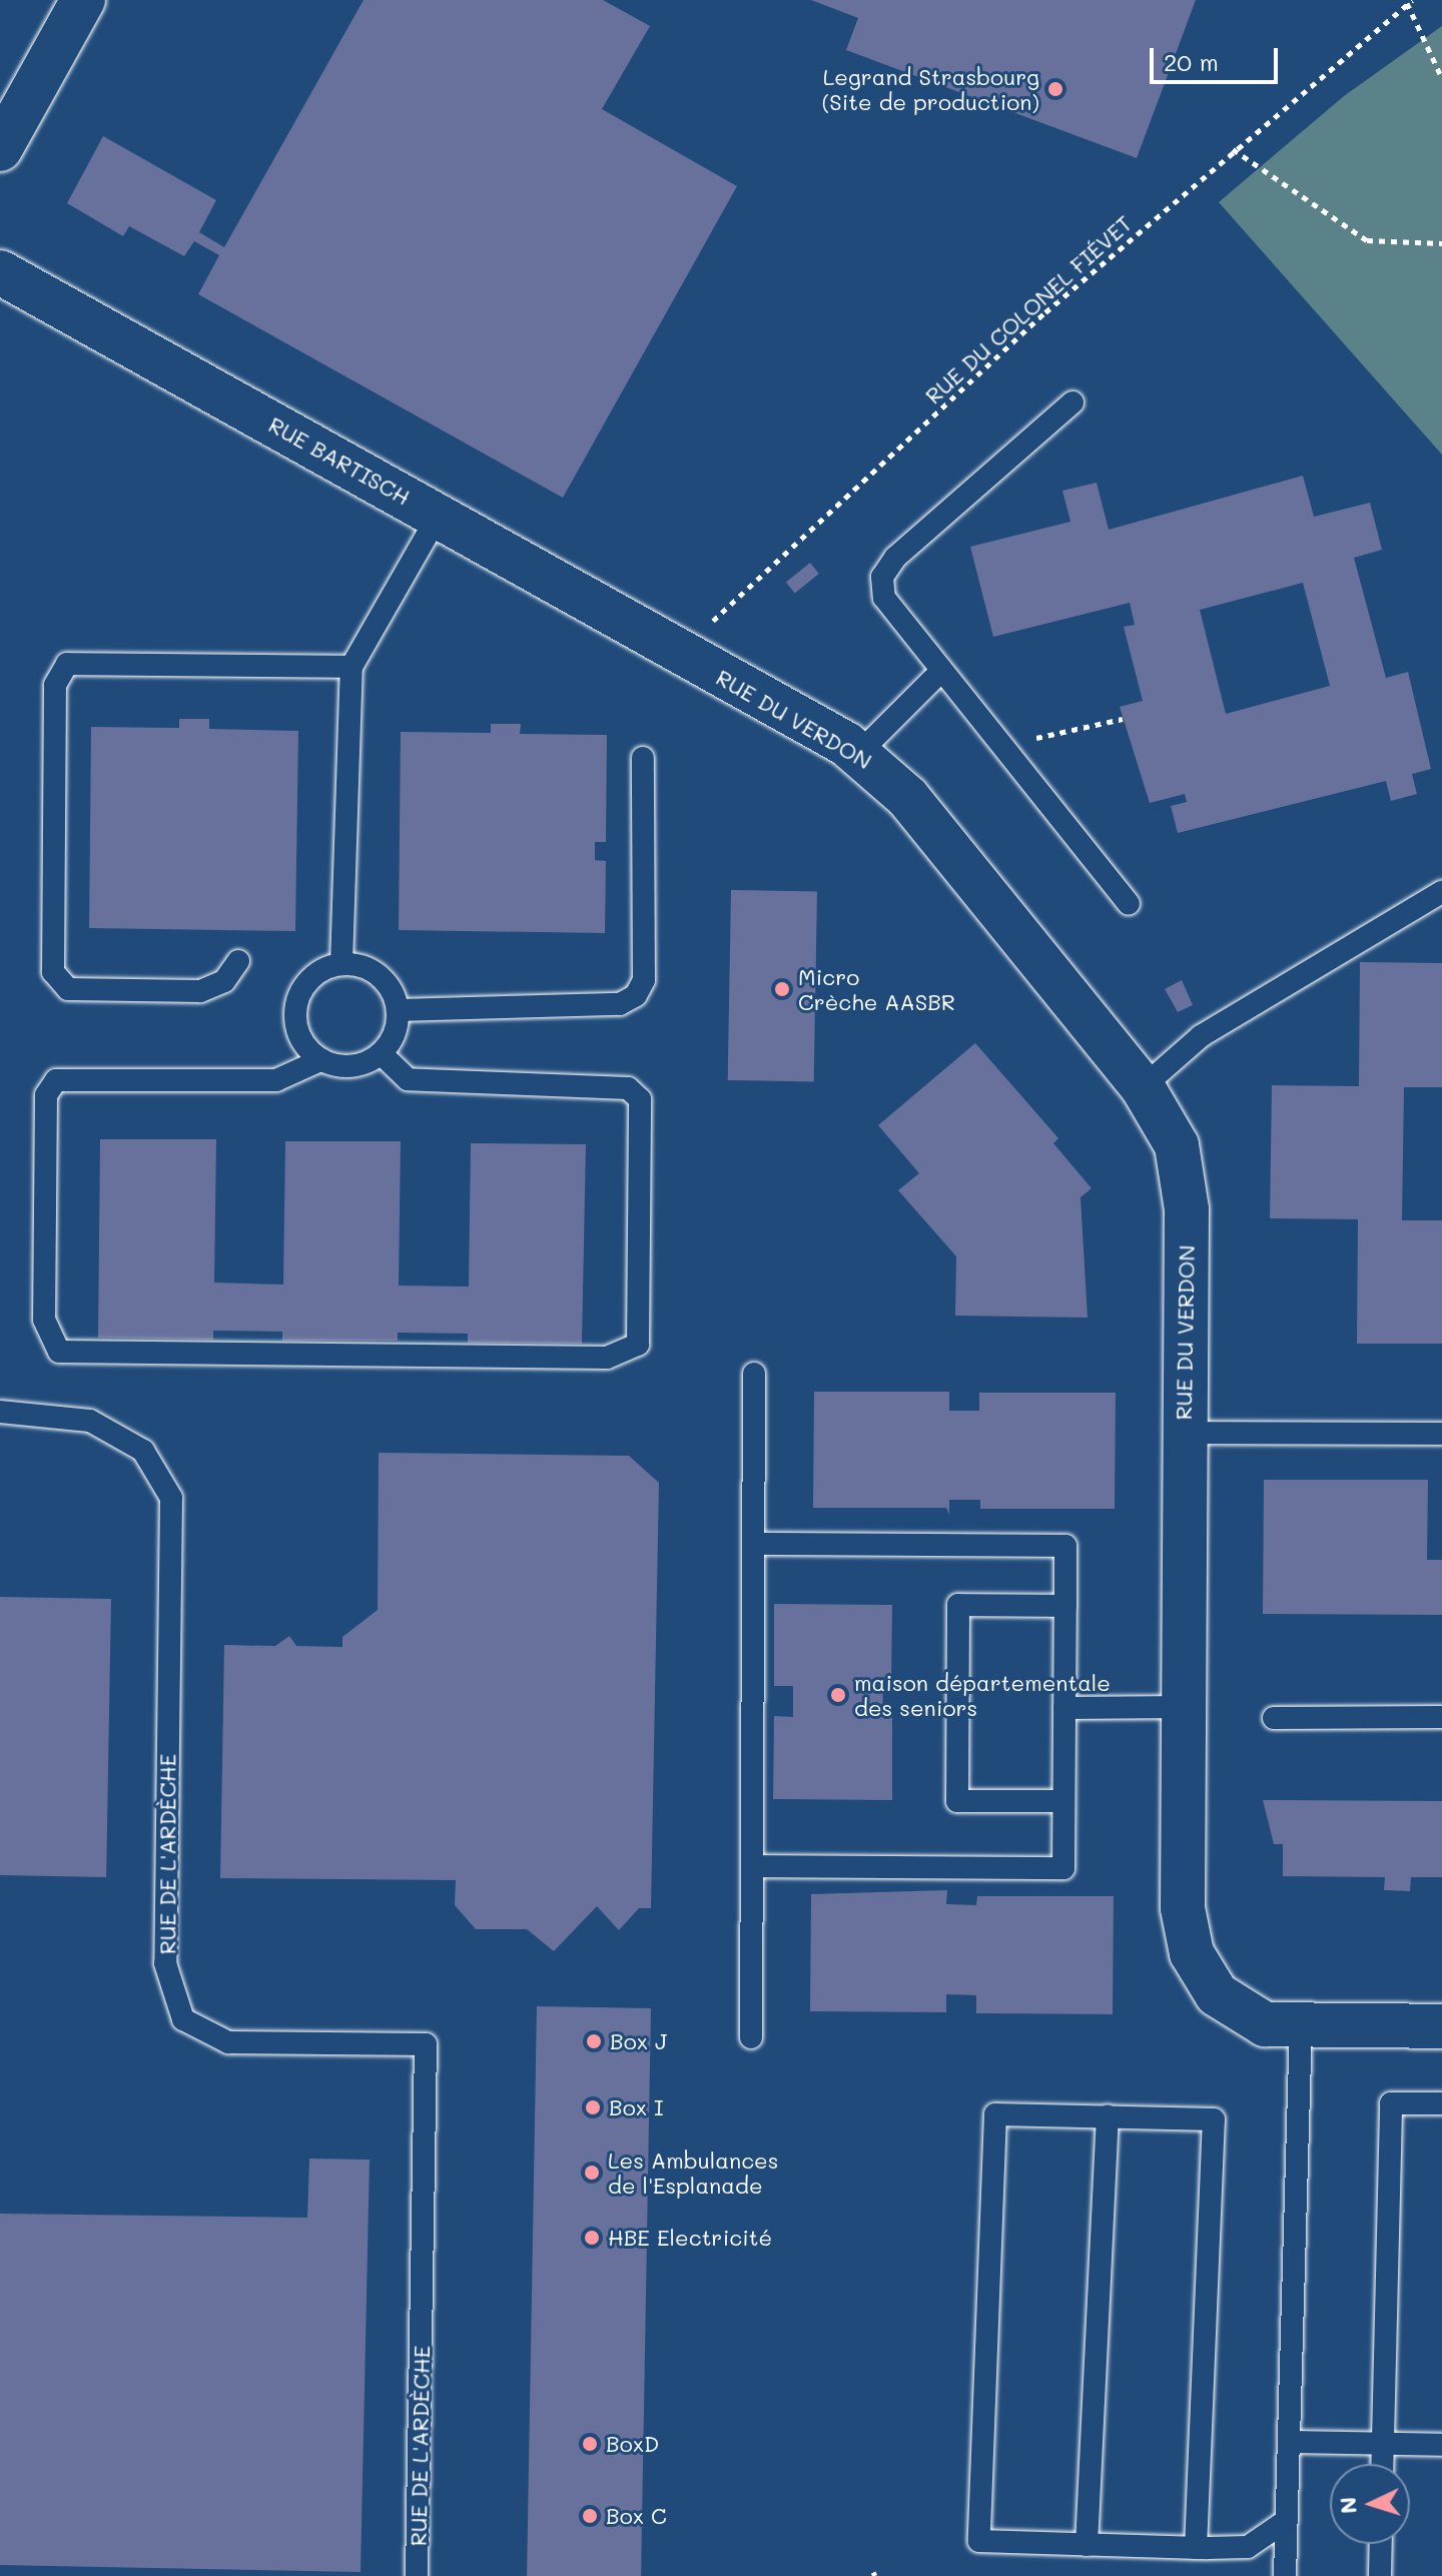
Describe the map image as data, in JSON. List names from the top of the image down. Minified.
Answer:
{"streets":{"street":["RUE BARTISCH","RUE DU VERDON"],"lane":["RUE DE L'ARDÈCHE"],"path":["RUE DU COLONEL FIÉVET"]},"crossings":[["RUE DU COLONEL FIÉVET","RUE BARTISCH"],["RUE DU COLONEL FIÉVET","RUE DU VERDON"],["RUE BARTISCH","RUE DU VERDON"]],"places":["Legrand Strasbourg (Site de production)","Micro Crèche AASBR","maison départementale des seniors","Box J","Box I","Les Ambulances de l'Esplanade","HBE Electricité","BoxD","Box C"],"scale_bar":"20 m","north":"left"}
